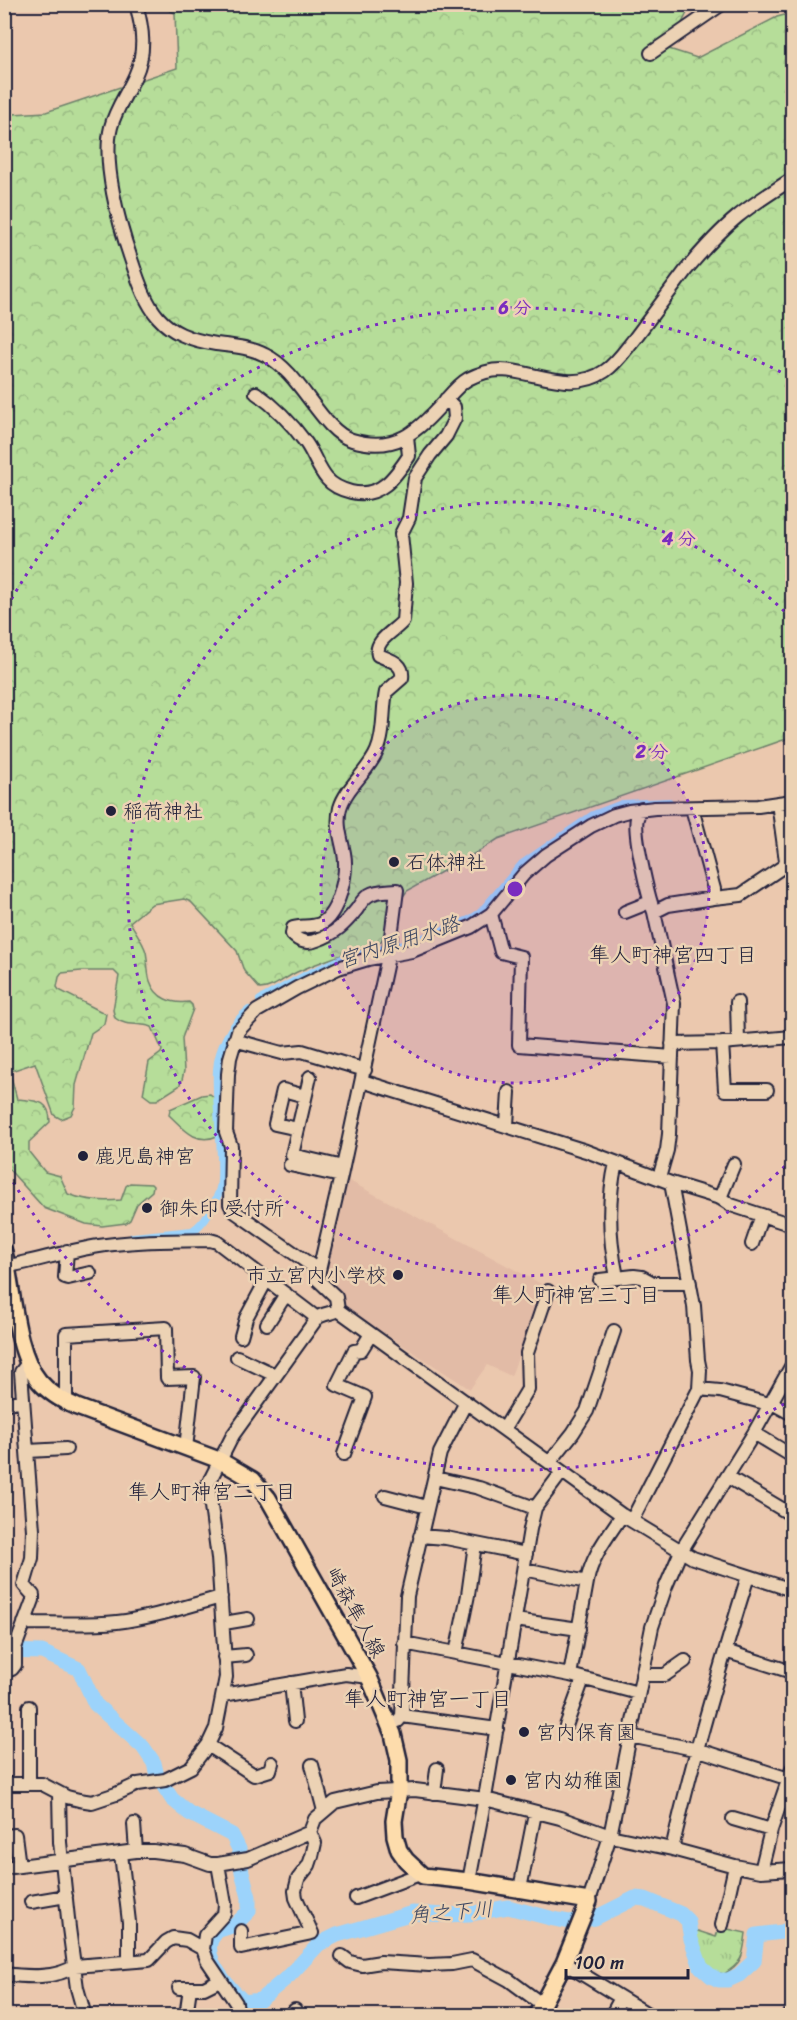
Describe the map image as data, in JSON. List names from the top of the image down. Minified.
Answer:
{"streets":{"main road":["崎森隼人線"]},"districts":["隼人町神宮四丁目","隼人町神宮三丁目","隼人町神宮二丁目","隼人町神宮一丁目"],"water":["宮内原用水路","角之下川"],"places":["稲荷神社","石体神社","鹿児島神宮","御朱印 受付所","市立宮内小学校","宮内保育園","宮内幼稚園"],"scale_bar":"100 m","rings":["6 分","4 分","2 分"]}
